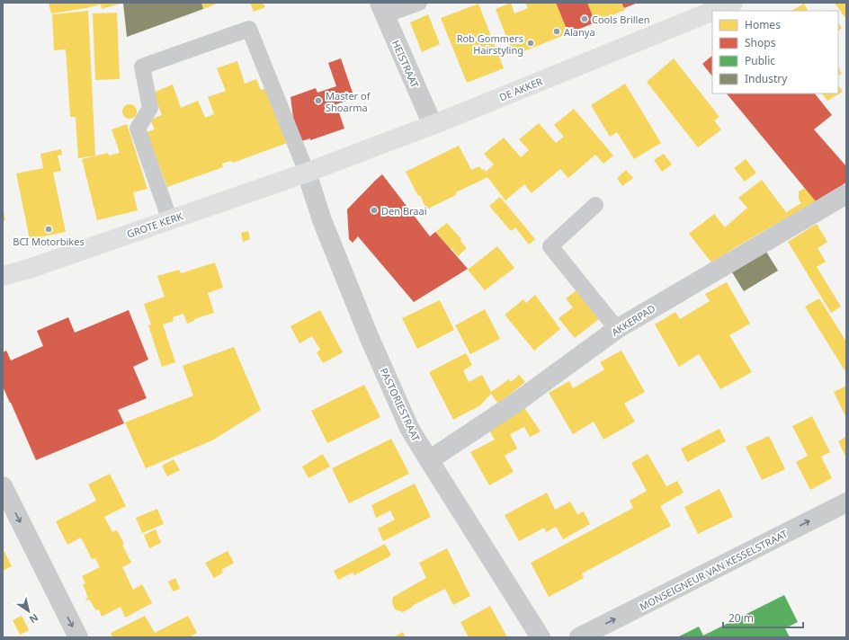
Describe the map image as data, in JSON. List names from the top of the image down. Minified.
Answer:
{"streets":{"main road":["DE AKKER","GROTE KERK"],"street":["HEISTRAAT","AKKERPAD","PASTORIESTRAAT","MONSEIGNEUR VAN KESSELSTRAAT"]},"crossings":[["HEISTRAAT","DE AKKER"],["DE AKKER","GROTE KERK"],["DE AKKER","PASTORIESTRAAT"],["GROTE KERK","PASTORIESTRAAT"],["AKKERPAD","PASTORIESTRAAT"]],"one_way":["MONSEIGNEUR VAN KESSELSTRAAT"],"places":["Cools Brillen","Alanya","Rob Gommers Hairstyling","Master of Shoarma","Den Braai","BCI Motorbikes"],"legend":["Homes","Shops","Public","Industry"],"scale_bar":"20 m","north":"bottom right"}
